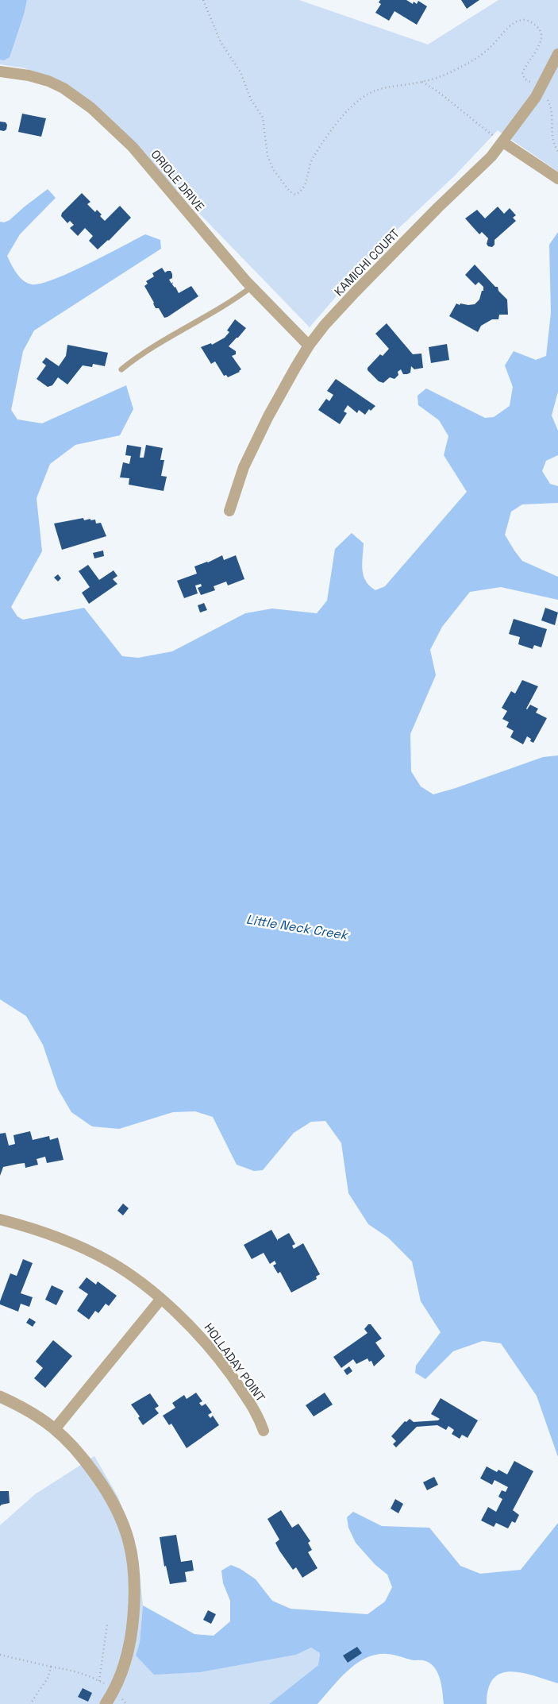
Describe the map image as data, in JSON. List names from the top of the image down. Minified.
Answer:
{"streets":{"street":["ORIOLE DRIVE","KAMICHI COURT","HOLLADAY POINT"]},"crossings":[["ORIOLE DRIVE","KAMICHI COURT"]],"water":["Little Neck Creek"]}
